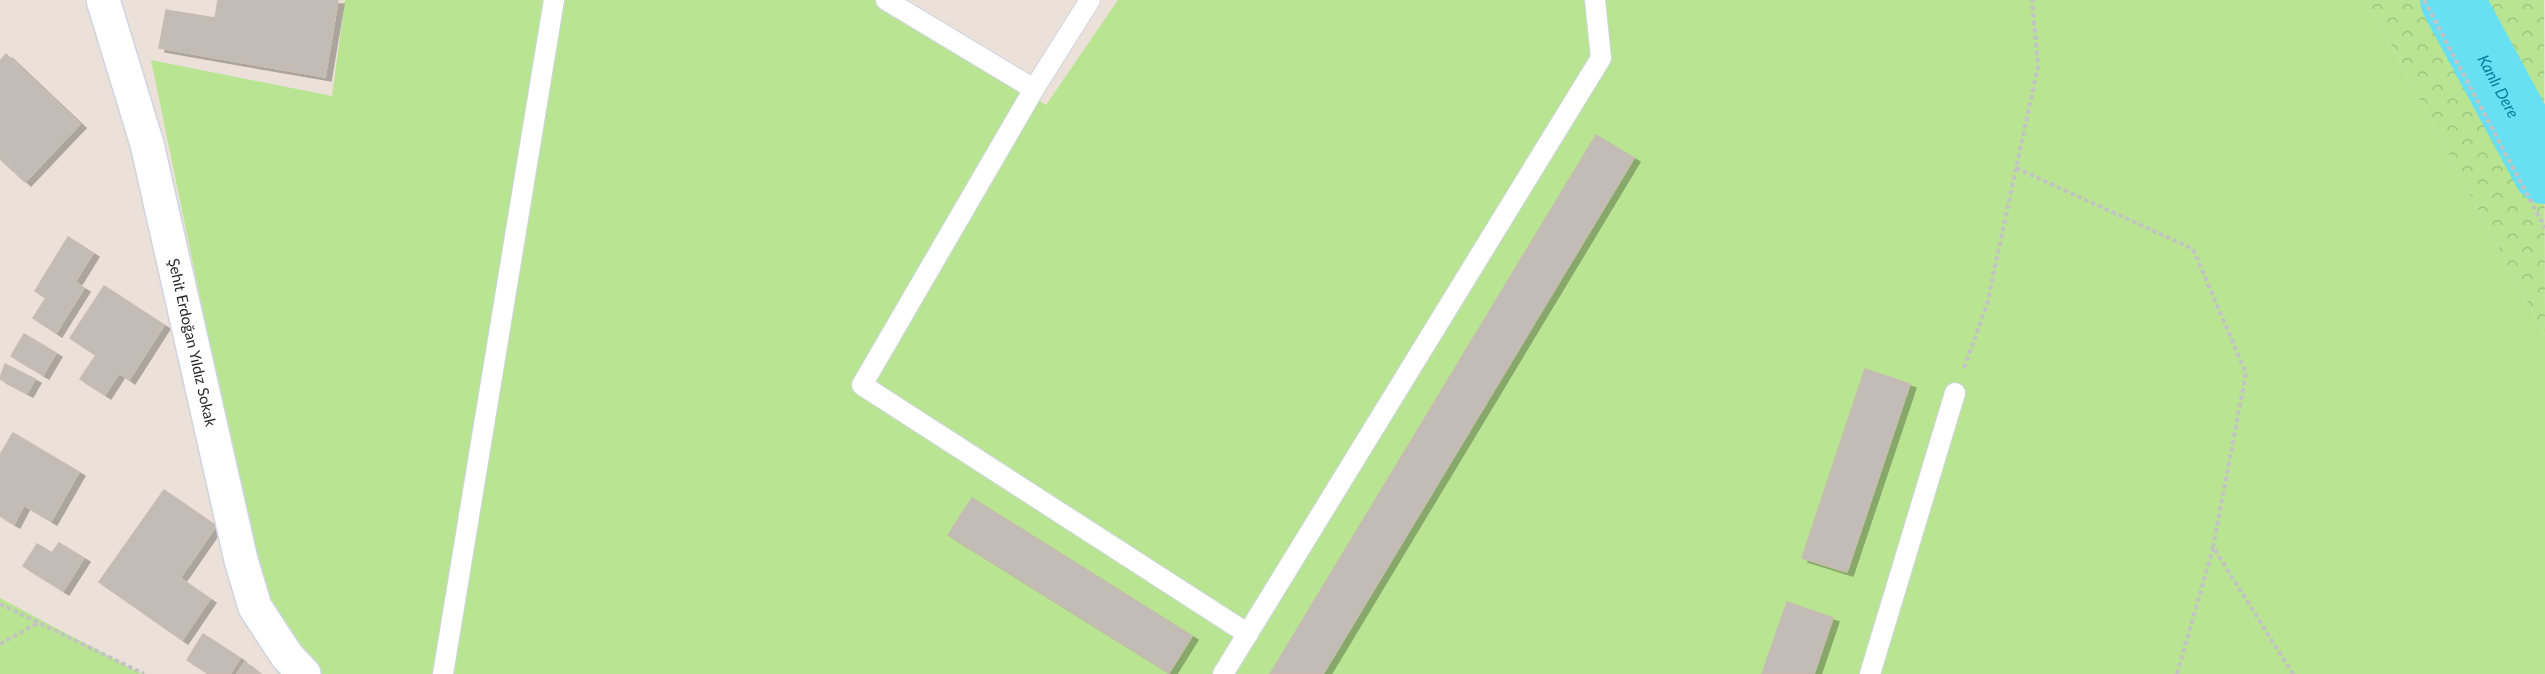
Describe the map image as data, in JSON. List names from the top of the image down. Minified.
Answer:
{"streets":{"street":["Şehit Erdoğan Yıldız Sokak"]},"water":["Kanlı Dere"]}
